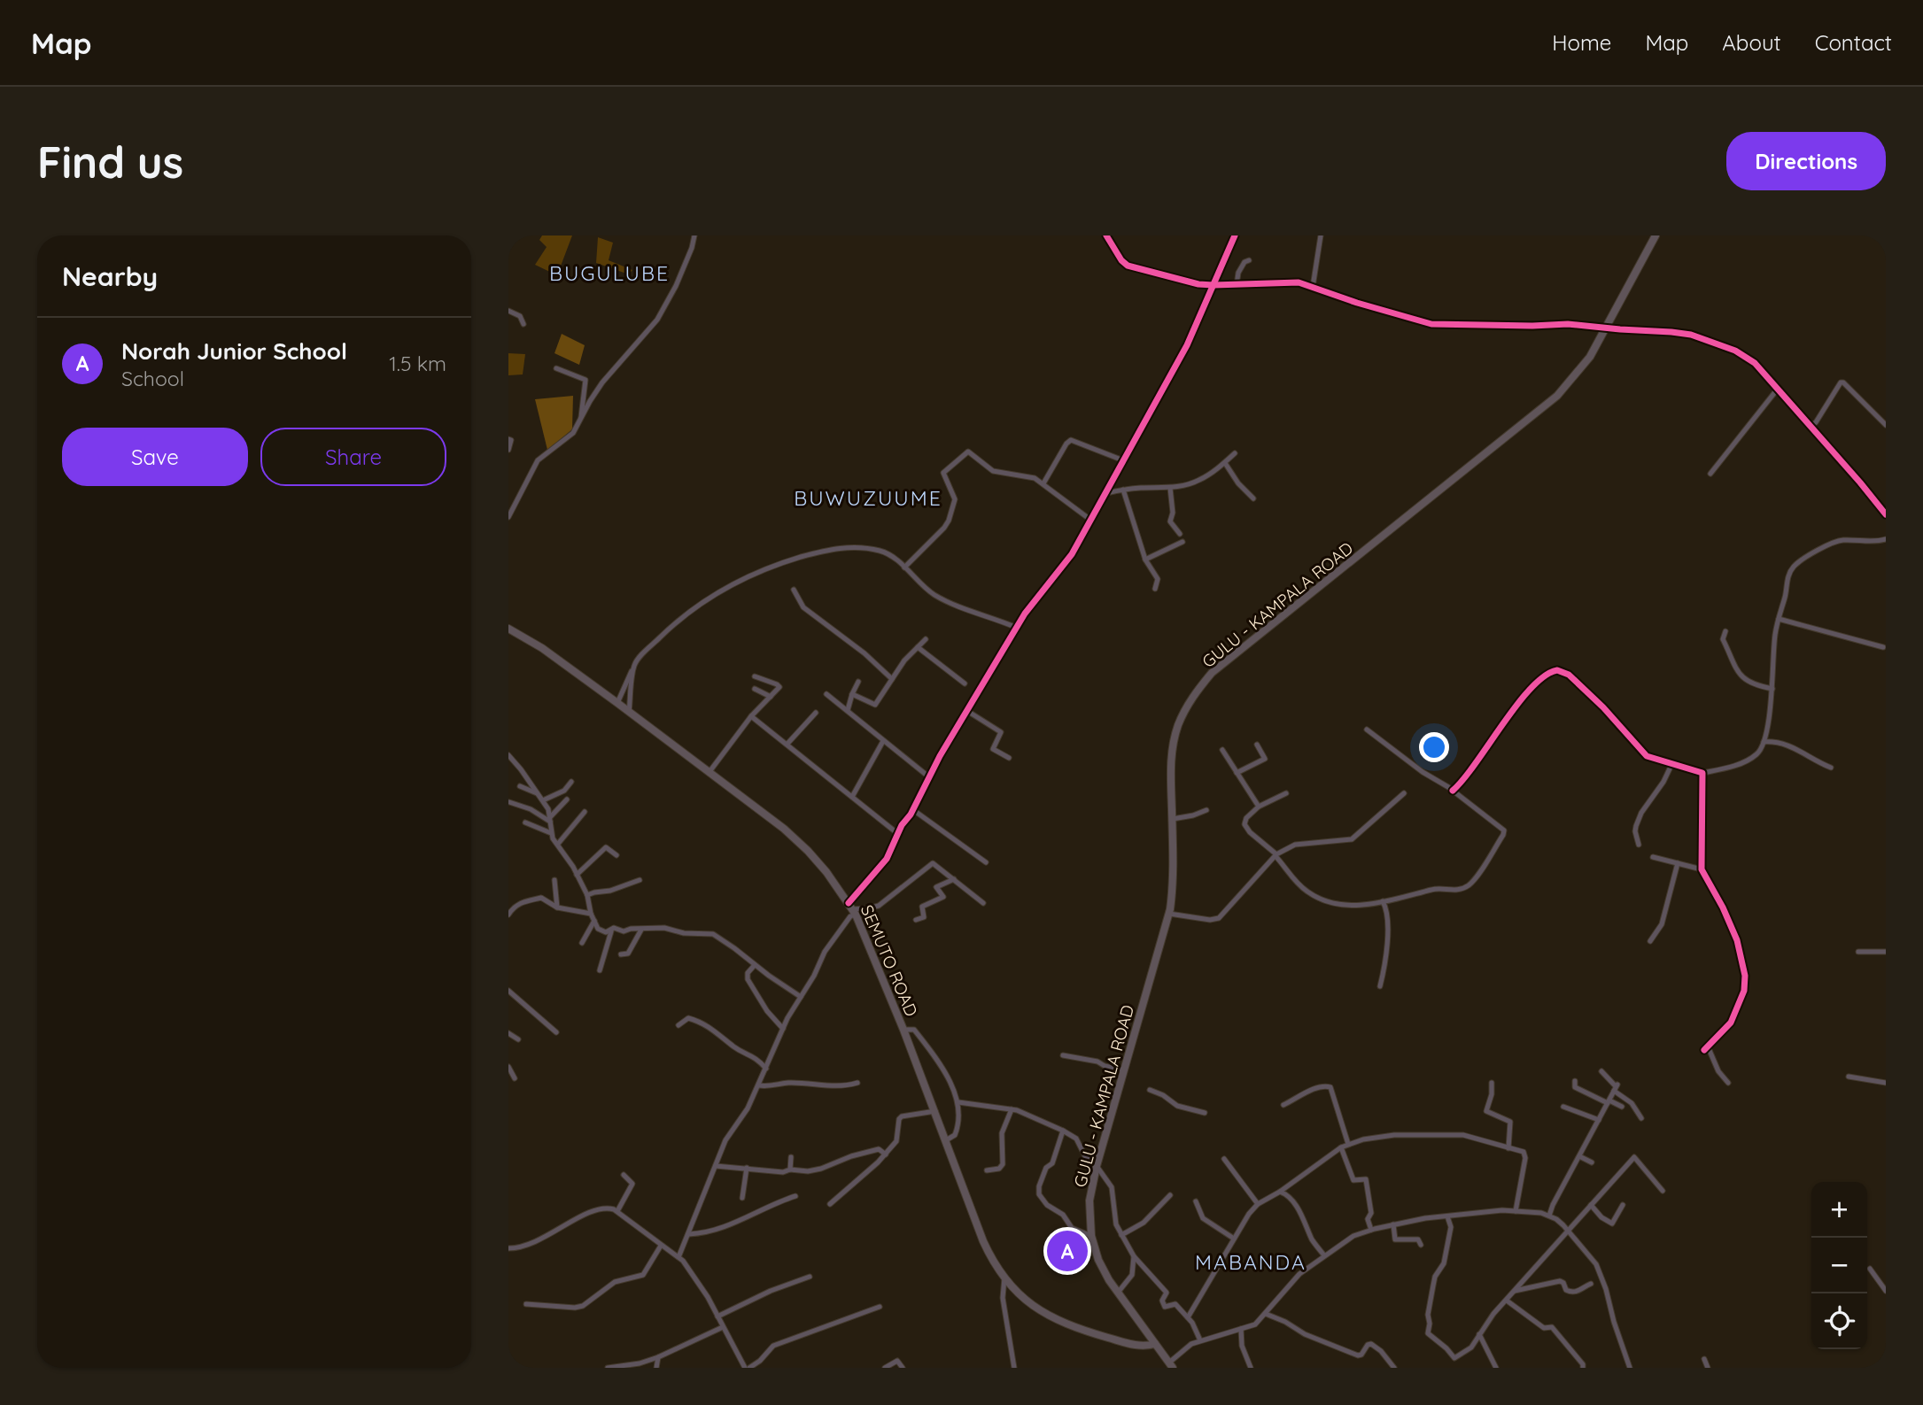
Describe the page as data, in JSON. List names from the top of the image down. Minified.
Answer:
{"streets":{"main road":["GULU - KAMPALA ROAD","SEMUTO ROAD"]},"crossings":[["GULU - KAMPALA ROAD","SEMUTO ROAD"]],"districts":["BUGULUBE","BUWUZUUME","MABANDA"],"page":{"header":"Map","nav":["Home","Map","About","Contact"],"buttons":["Directions",["Save","Share"]],"title":"Find us","heading":"Nearby","list":[{"mark":"A","name":"Norah Junior School","note":"School","value":"1.5 km"}],"map_buttons":["+","−"],"pins":"A"}}
